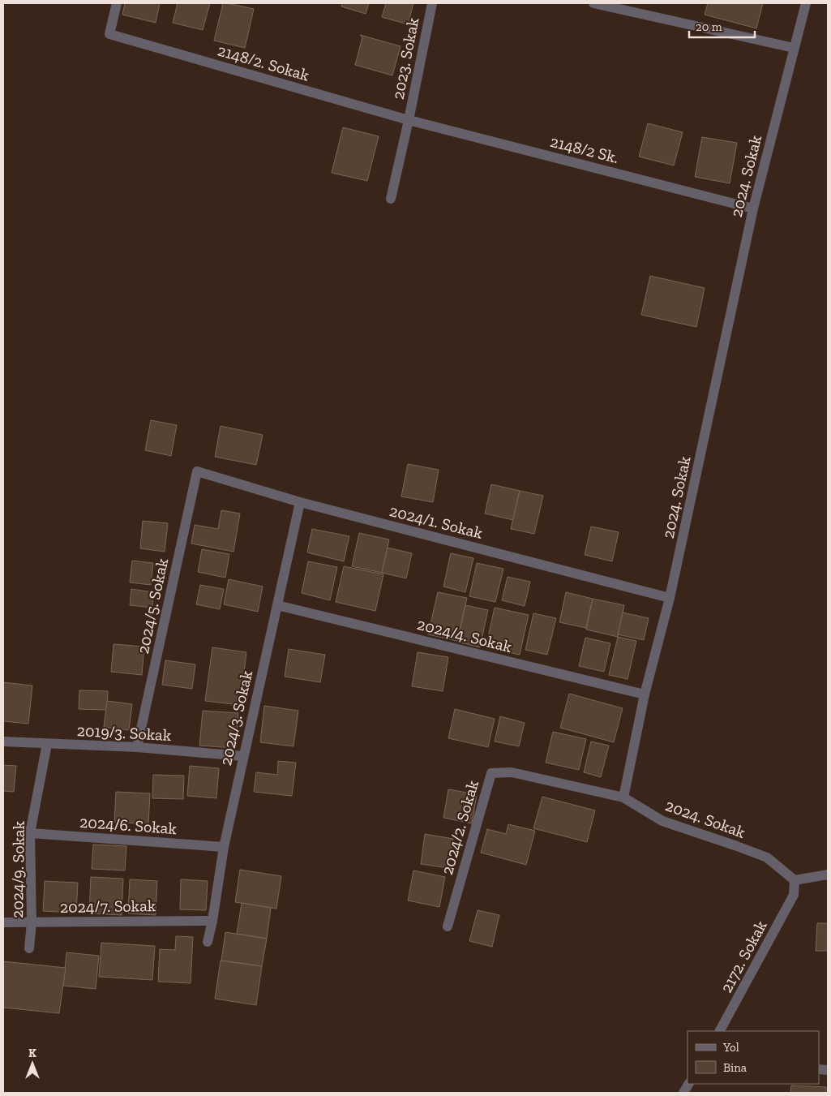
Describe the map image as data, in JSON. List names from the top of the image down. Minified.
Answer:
{"streets":{"street":["2023. Sokak","2148/2. Sokak","2148/2 Sk.","2024. Sokak","2024/1. Sokak","2024/5. Sokak","2024/4. Sokak","2024/3. Sokak","2019/3. Sokak","2024/6. Sokak","2024/2. Sokak","2024/9. Sokak","2024/7. Sokak","2172. Sokak"]},"crossings":[["2023. Sokak","2148/2. Sokak"],["2023. Sokak","2148/2 Sk."],["2148/2. Sokak","2148/2 Sk."],["2148/2 Sk.","2024. Sokak"],["2024. Sokak","2024/1. Sokak"],["2024. Sokak","2024/4. Sokak"],["2024. Sokak","2024/2. Sokak"],["2024. Sokak","2172. Sokak"],["2024/1. Sokak","2024/5. Sokak"],["2024/1. Sokak","2024/3. Sokak"],["2024/5. Sokak","2019/3. Sokak"],["2024/4. Sokak","2024/3. Sokak"],["2024/3. Sokak","2019/3. Sokak"],["2024/3. Sokak","2024/6. Sokak"],["2024/3. Sokak","2024/7. Sokak"],["2019/3. Sokak","2024/9. Sokak"],["2024/6. Sokak","2024/9. Sokak"],["2024/9. Sokak","2024/7. Sokak"]],"legend":["Yol","Bina"],"scale_bar":"20 m","north":"top"}
